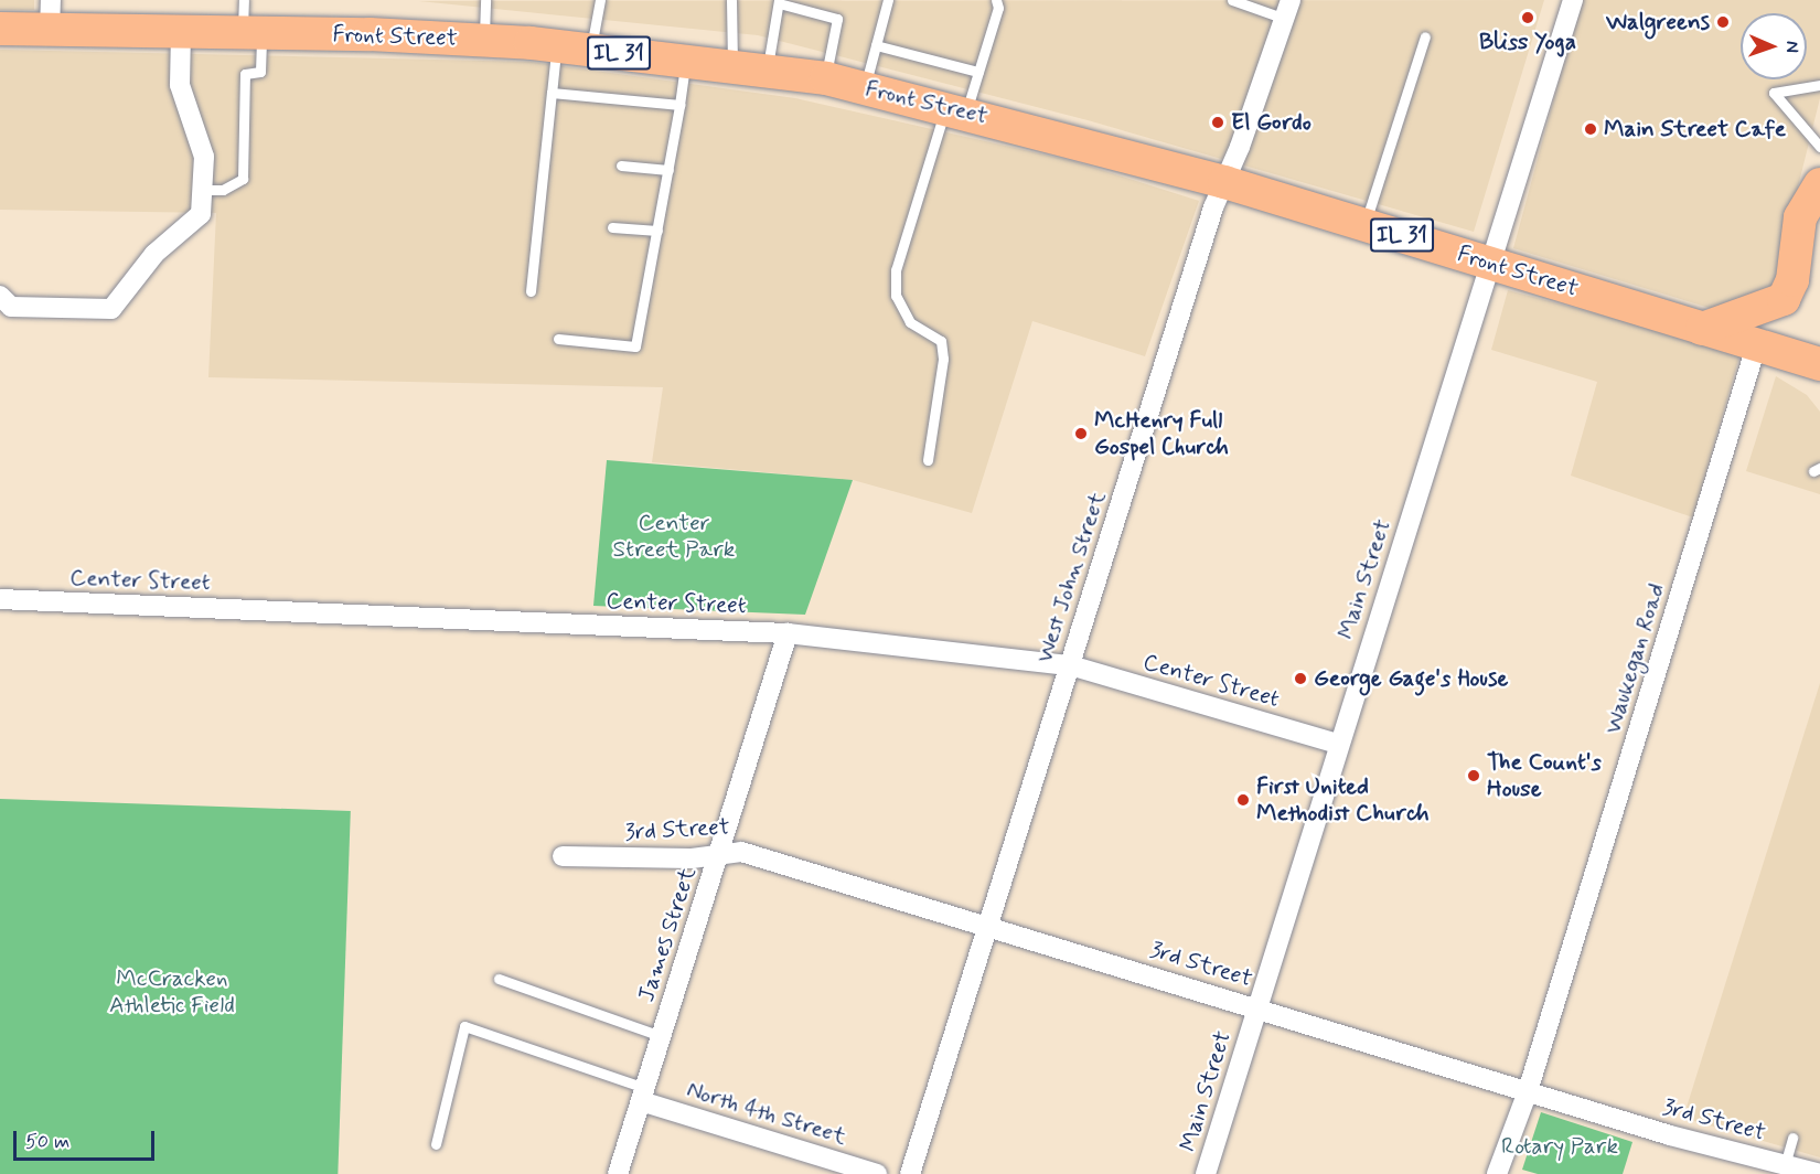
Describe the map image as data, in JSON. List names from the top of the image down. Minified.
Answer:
{"streets":{"main road":["Front Street","IL 31"],"street":["West John Street","Main Street","Center Street","Waukegan Road","3rd Street","James Street","North 4th Street"]},"crossings":[["Front Street","West John Street"],["Front Street","Main Street"],["Front Street","Waukegan Road"],["West John Street","Center Street"],["West John Street","3rd Street"],["Main Street","Center Street"],["Main Street","3rd Street"],["Center Street","James Street"],["Waukegan Road","3rd Street"],["3rd Street","James Street"],["James Street","North 4th Street"]],"parks":["Center Street Park","McCracken Athletic Field","Rotary Park"],"places":["Bliss Yoga","Walgreens","El Gordo","Main Street Cafe","McHenry Full Gospel Church","George Gage's House","The Count's House","First United Methodist Church"],"scale_bar":"50 m","north":"right"}
